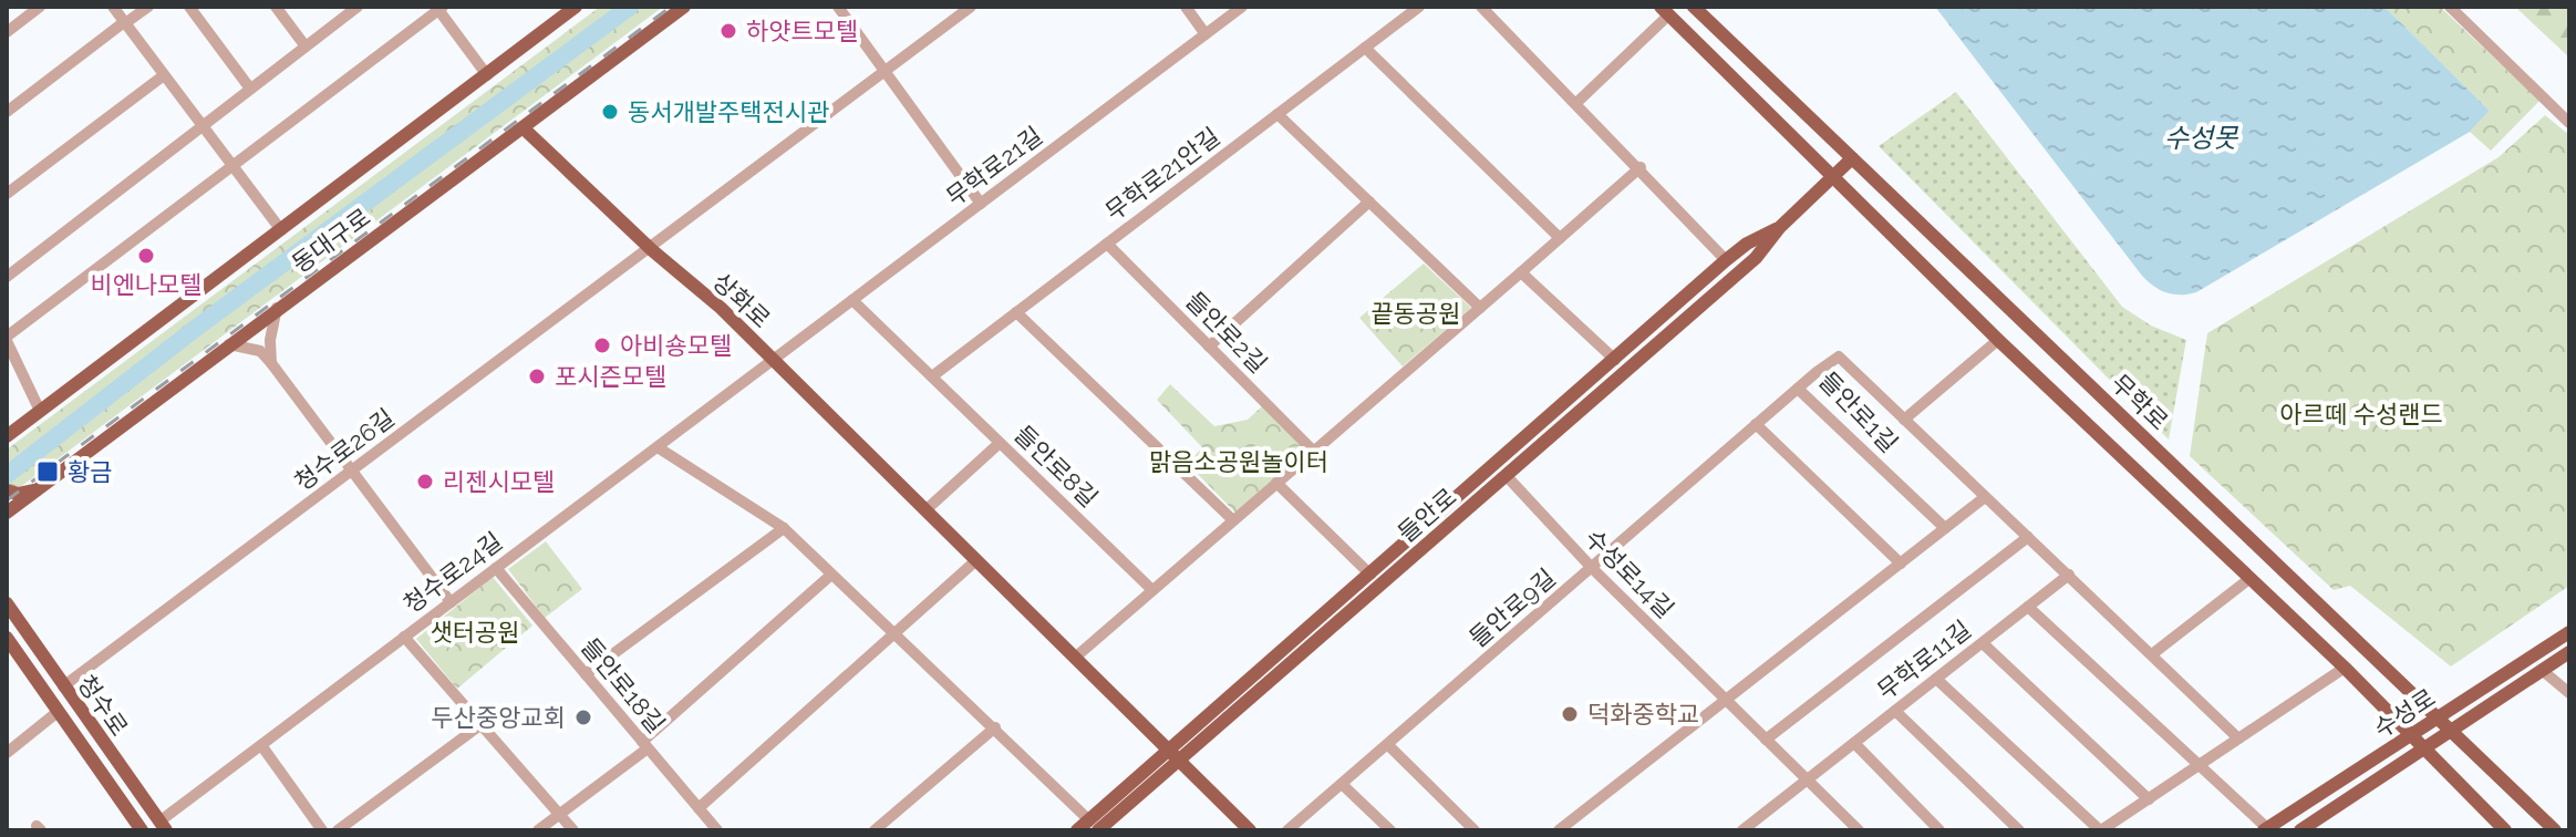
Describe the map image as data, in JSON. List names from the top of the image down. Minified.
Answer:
{"streets":{"main road":["동대구로","상화로","무학로","들안로","청수로","수성로"],"street":["무학로21길","무학로21안길","들안로2길","들안로1길","청수로26길","들안로8길","청수로24길","수성로14길","들안로9길","무학로11길","들안로18길"]},"crossings":[["무학로21길","상화로"],["무학로21길","들안로8길"],["무학로21길","청수로24길"],["무학로21안길","들안로2길"],["무학로21안길","들안로8길"],["동대구로","상화로"],["상화로","청수로26길"],["상화로","들안로"],["상화로","청수로24길"],["무학로","들안로"],["무학로","수성로"],["들안로1길","들안로9길"],["청수로26길","청수로"],["들안로","수성로14길"],["청수로24길","들안로18길"],["청수로24길","청수로"],["수성로14길","들안로9길"],["수성로14길","무학로11길"]],"water":["수성못"],"parks":["끝동공원","아르떼 수성랜드","맑음소공원놀이터","샛터공원"],"places":{"other":["하얏트모텔","동서개발주택전시관","비엔나모텔","아비숑모텔","포시즌모텔","리젠시모텔","덕화중학교","두산중앙교회"],"transit":["황금"]}}
